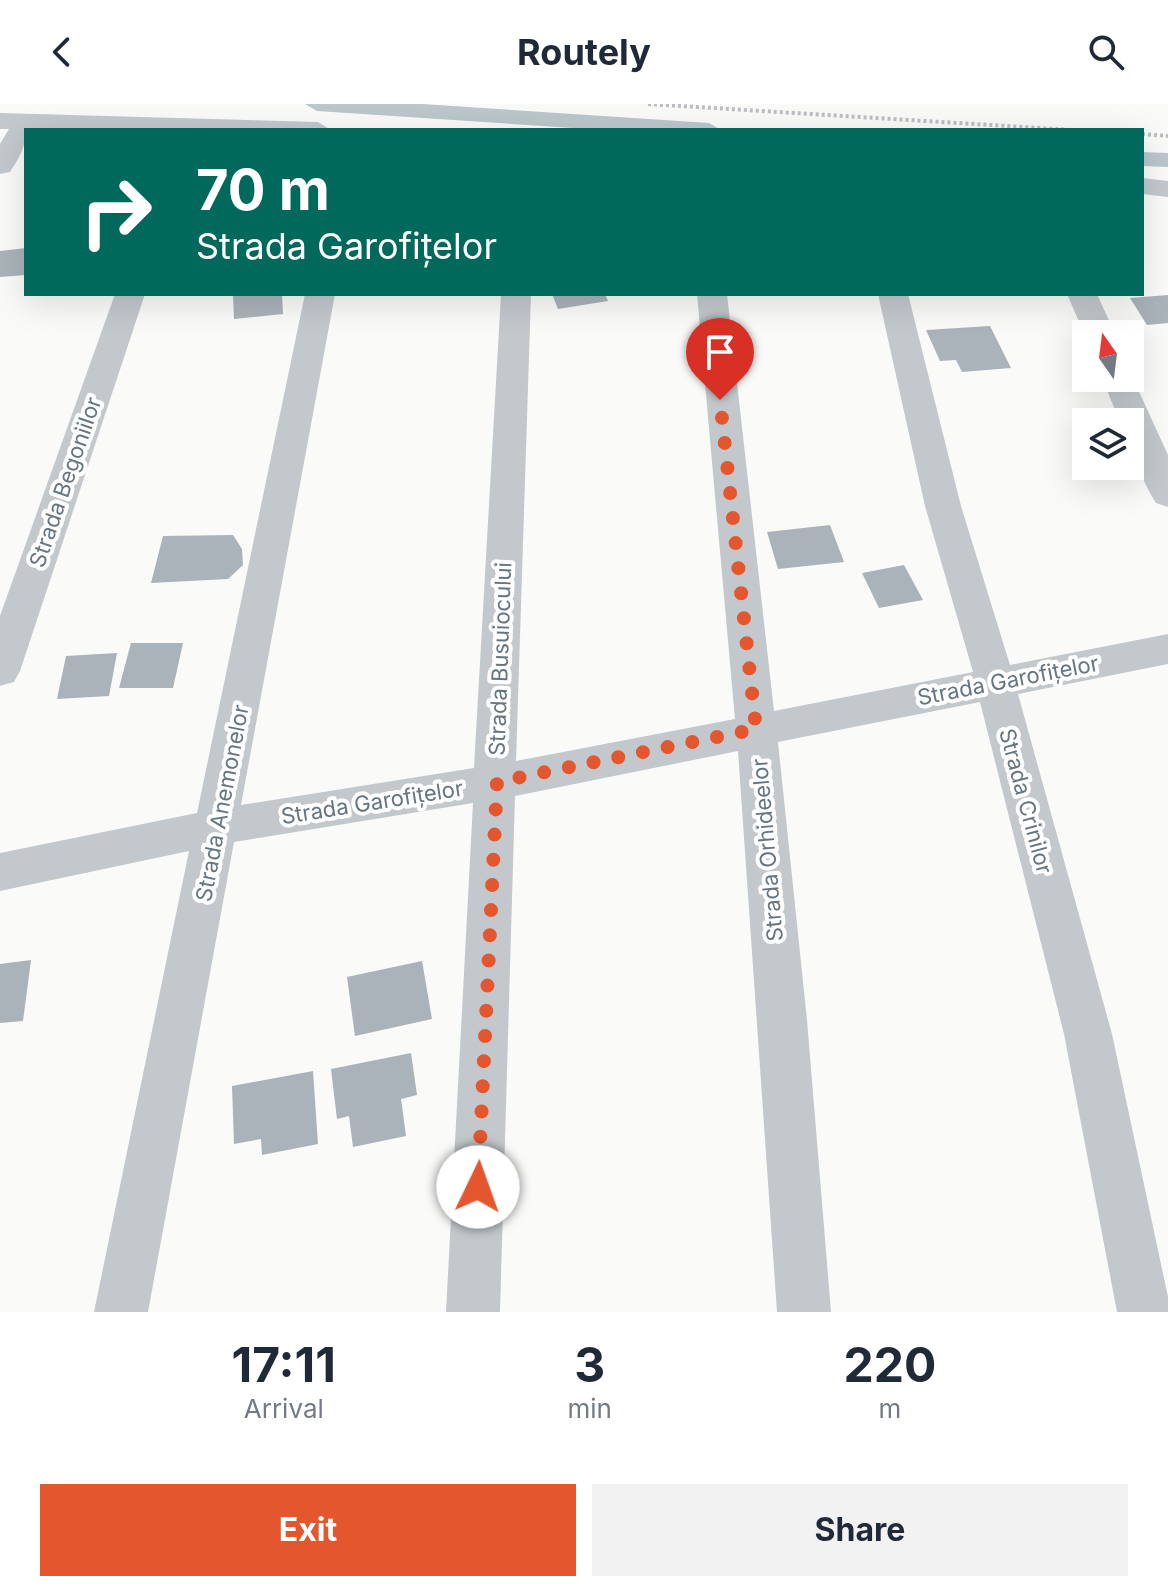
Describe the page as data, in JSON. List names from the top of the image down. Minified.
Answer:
{"streets":{"street":["Strada Begoniilor","Strada Busuiocului","Strada Garofițelor","Strada Crinilor","Strada Anemonelor","Strada Orhideelor"]},"crossings":[["Strada Busuiocului","Strada Garofițelor"],["Strada Garofițelor","Strada Crinilor"],["Strada Garofițelor","Strada Anemonelor"],["Strada Garofițelor","Strada Orhideelor"]],"north":"top","page":{"header":"Routely","turn":["70 m","Strada Garofițelor"],"eta":["17:11","Arrival","3","min","220","m"],"buttons":["Exit","Share"]}}
